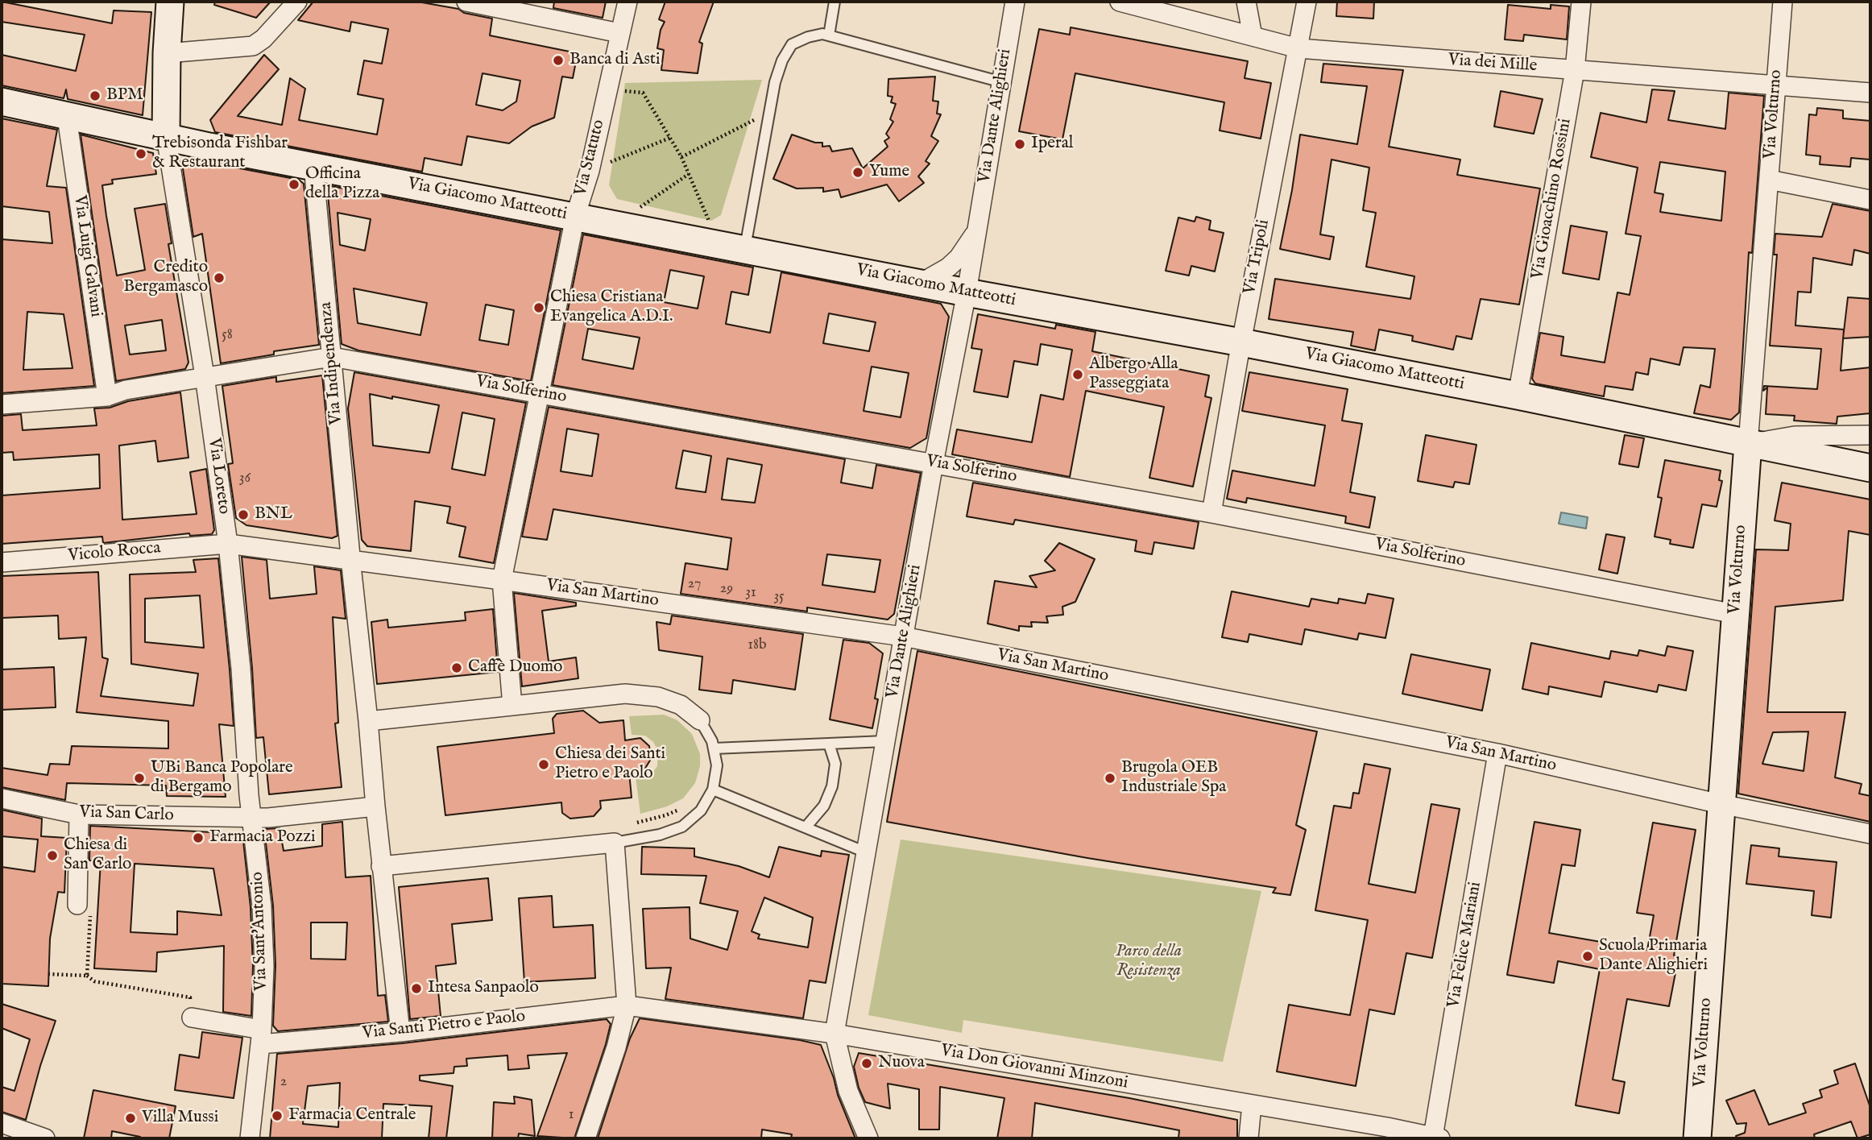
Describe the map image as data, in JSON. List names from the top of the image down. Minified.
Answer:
{"streets":{"street":["Via dei Mille","Via Volturno","Via Dante Alighieri","Via Statuto","Via Gioacchino Rossini","Via Giacomo Matteotti","Via Luigi Galvani","Via Tripoli","Via Indipendenza","Via Solferino","Via Loreto","Vicolo Rocca","Via San Martino","Via San Carlo","Via Sant'Antonio","Via Felice Mariani","Via Santi Pietro e Paolo","Via Don Giovanni Minzoni"]},"crossings":[["Via dei Mille","Via Volturno"],["Via dei Mille","Via Gioacchino Rossini"],["Via dei Mille","Via Tripoli"],["Via Volturno","Via Giacomo Matteotti"],["Via Volturno","Via Solferino"],["Via Volturno","Via San Martino"],["Via Dante Alighieri","Via Giacomo Matteotti"],["Via Dante Alighieri","Via Solferino"],["Via Dante Alighieri","Via San Martino"],["Via Dante Alighieri","Via Don Giovanni Minzoni"],["Via Statuto","Via Giacomo Matteotti"],["Via Statuto","Via Solferino"],["Via Statuto","Via San Martino"],["Via Gioacchino Rossini","Via Giacomo Matteotti"],["Via Giacomo Matteotti","Via Luigi Galvani"],["Via Giacomo Matteotti","Via Tripoli"],["Via Giacomo Matteotti","Via Indipendenza"],["Via Giacomo Matteotti","Via Loreto"],["Via Luigi Galvani","Via Solferino"],["Via Tripoli","Via Solferino"],["Via Indipendenza","Via Solferino"],["Via Indipendenza","Via San Martino"],["Via Indipendenza","Via San Carlo"],["Via Indipendenza","Via Santi Pietro e Paolo"],["Via Solferino","Via Loreto"],["Via Loreto","Vicolo Rocca"],["Via Loreto","Via San Martino"],["Via Loreto","Via San Carlo"],["Via Loreto","Via Sant'Antonio"],["Vicolo Rocca","Via San Martino"],["Via San Martino","Via Felice Mariani"],["Via San Carlo","Via Sant'Antonio"],["Via Sant'Antonio","Via Santi Pietro e Paolo"],["Via Felice Mariani","Via Don Giovanni Minzoni"],["Via Santi Pietro e Paolo","Via Don Giovanni Minzoni"]],"parks":["Parco della Resistenza"],"places":["Banca di Asti","BPM","Iperal","Trebisonda Fishbar & Restaurant","Yume","Officina della Pizza","Credito Bergamasco","Chiesa Cristiana Evangelica A.D.I.","Albergo Alla Passeggiata","BNL","Caffè Duomo","Chiesa dei Santi Pietro e Paolo","UBi Banca Popolare di Bergamo","Brugola OEB Industriale Spa","Farmacia Pozzi","Chiesa di San Carlo","Scuola Primaria Dante Alighieri","Intesa Sanpaolo","Nuova","Farmacia Centrale","Villa Mussi"],"house_numbers":["58","36","27","29","31","35","18b","2","1"]}
